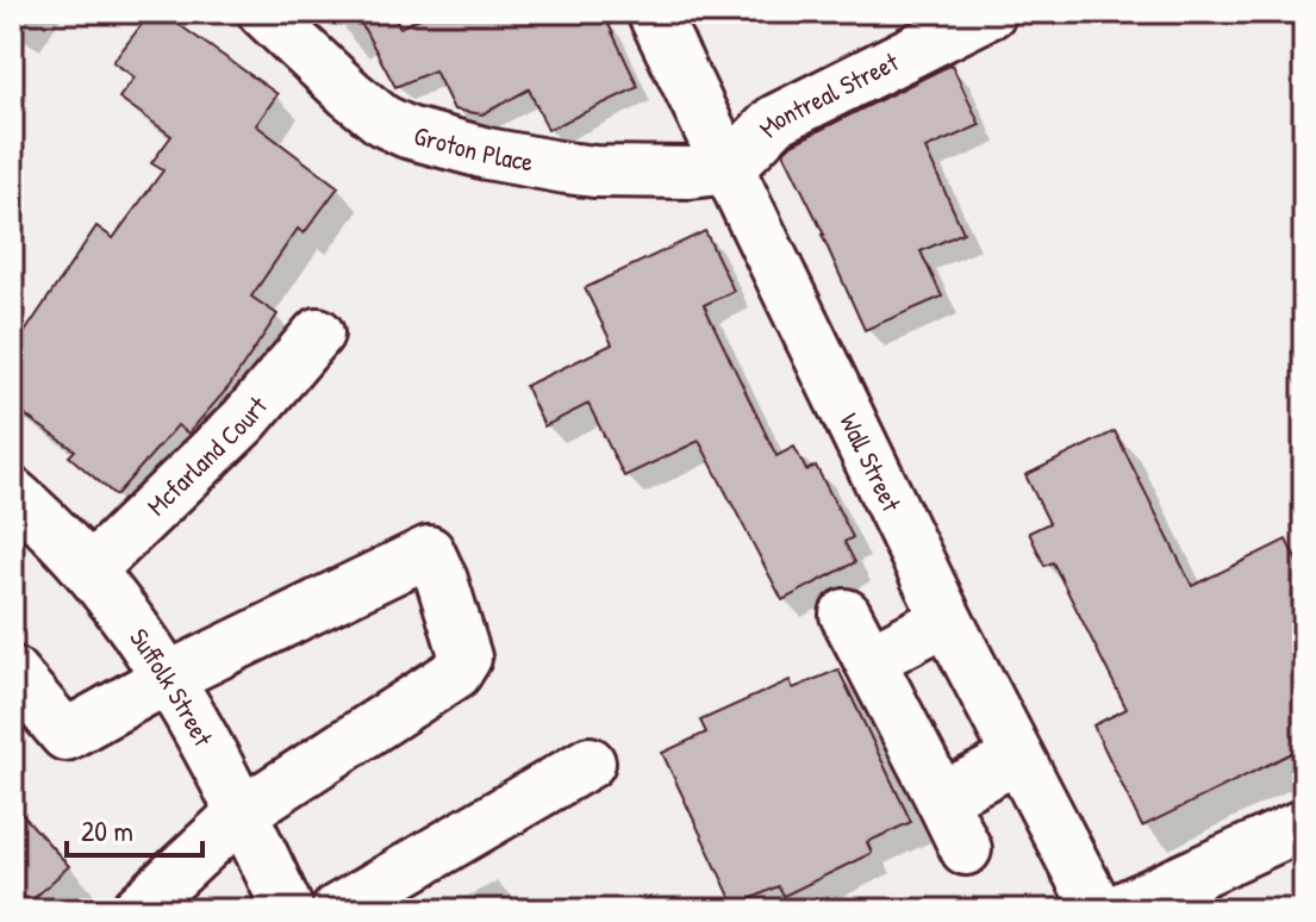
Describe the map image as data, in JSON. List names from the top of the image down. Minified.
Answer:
{"streets":{"street":["Montreal Street","Groton Place","Mcfarland Court","Wall Street","Suffolk Street"]},"crossings":[["Montreal Street","Groton Place"],["Montreal Street","Wall Street"],["Groton Place","Wall Street"],["Mcfarland Court","Suffolk Street"]],"scale_bar":"20 m"}
